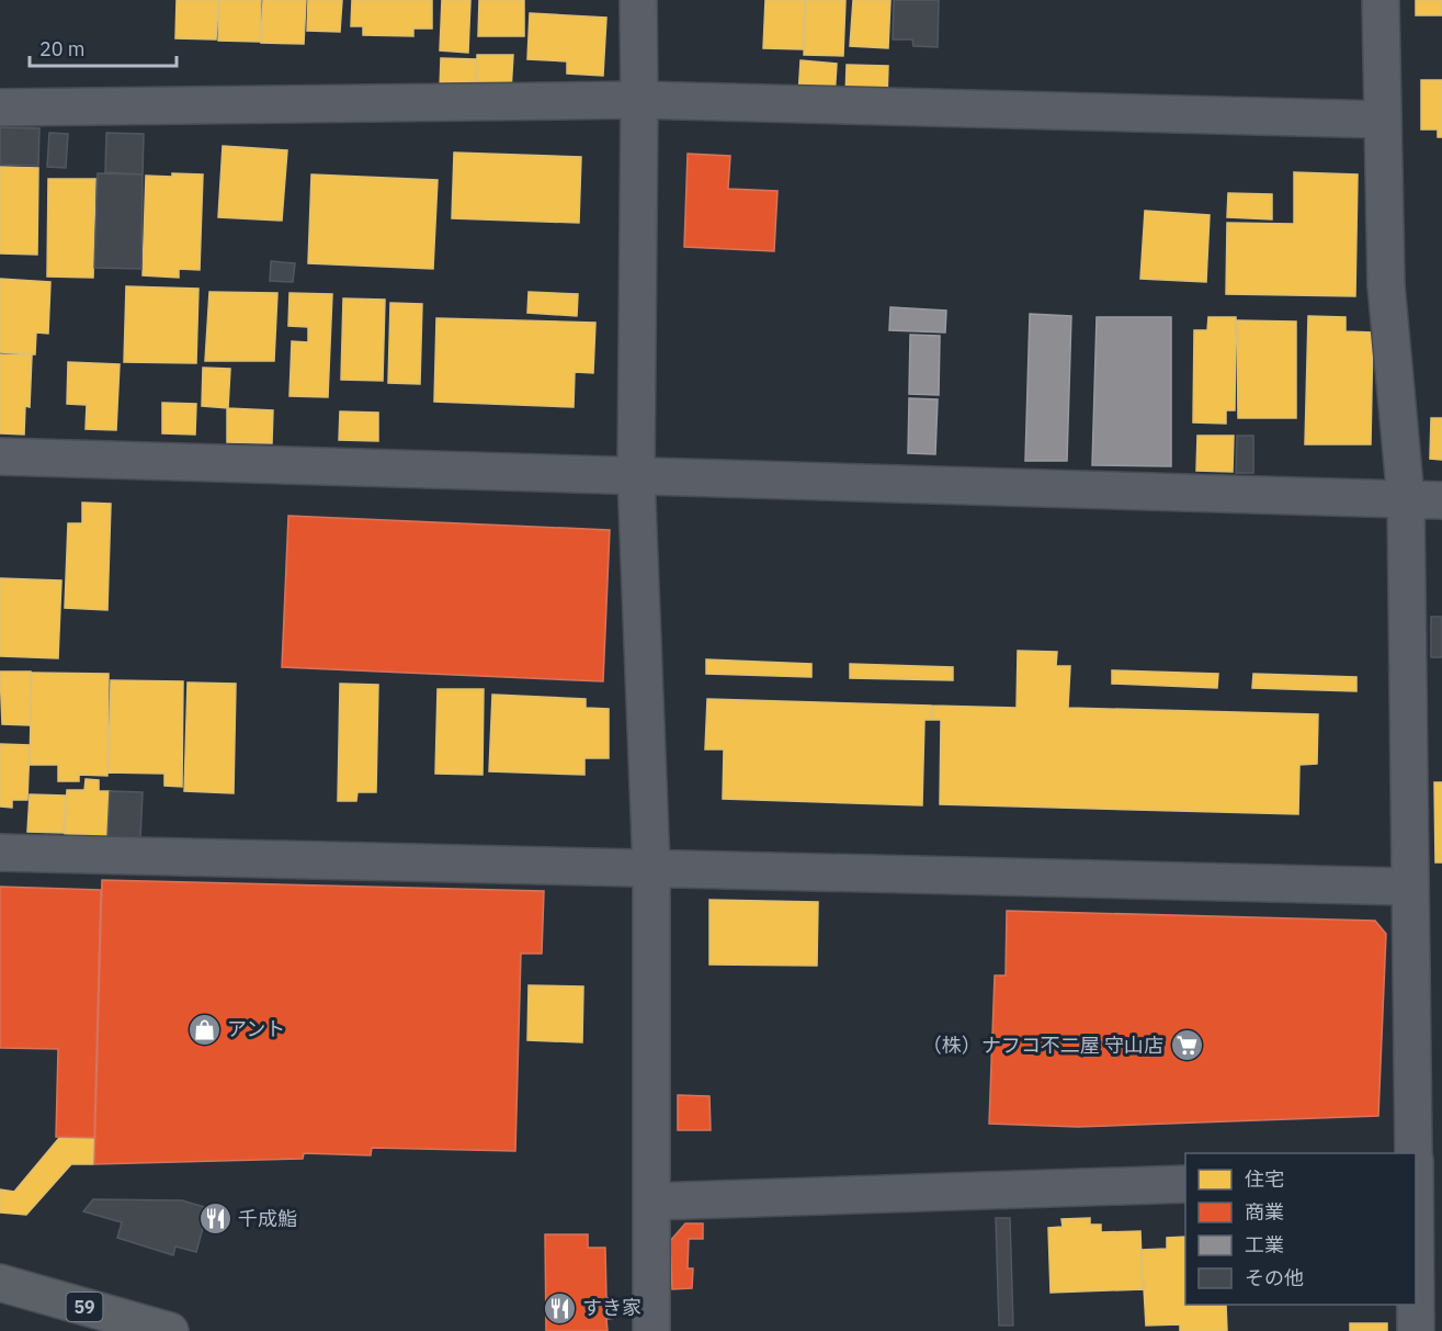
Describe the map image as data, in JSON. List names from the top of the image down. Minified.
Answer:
{"streets":{"main road":["59"]},"places":{"shop":["アント"],"supermarket":["（株）ナフコ不二屋 守山店"],"restaurant":["千成鮨","すき家"]},"legend":["住宅","商業","工業","その他"],"scale_bar":"20 m"}
